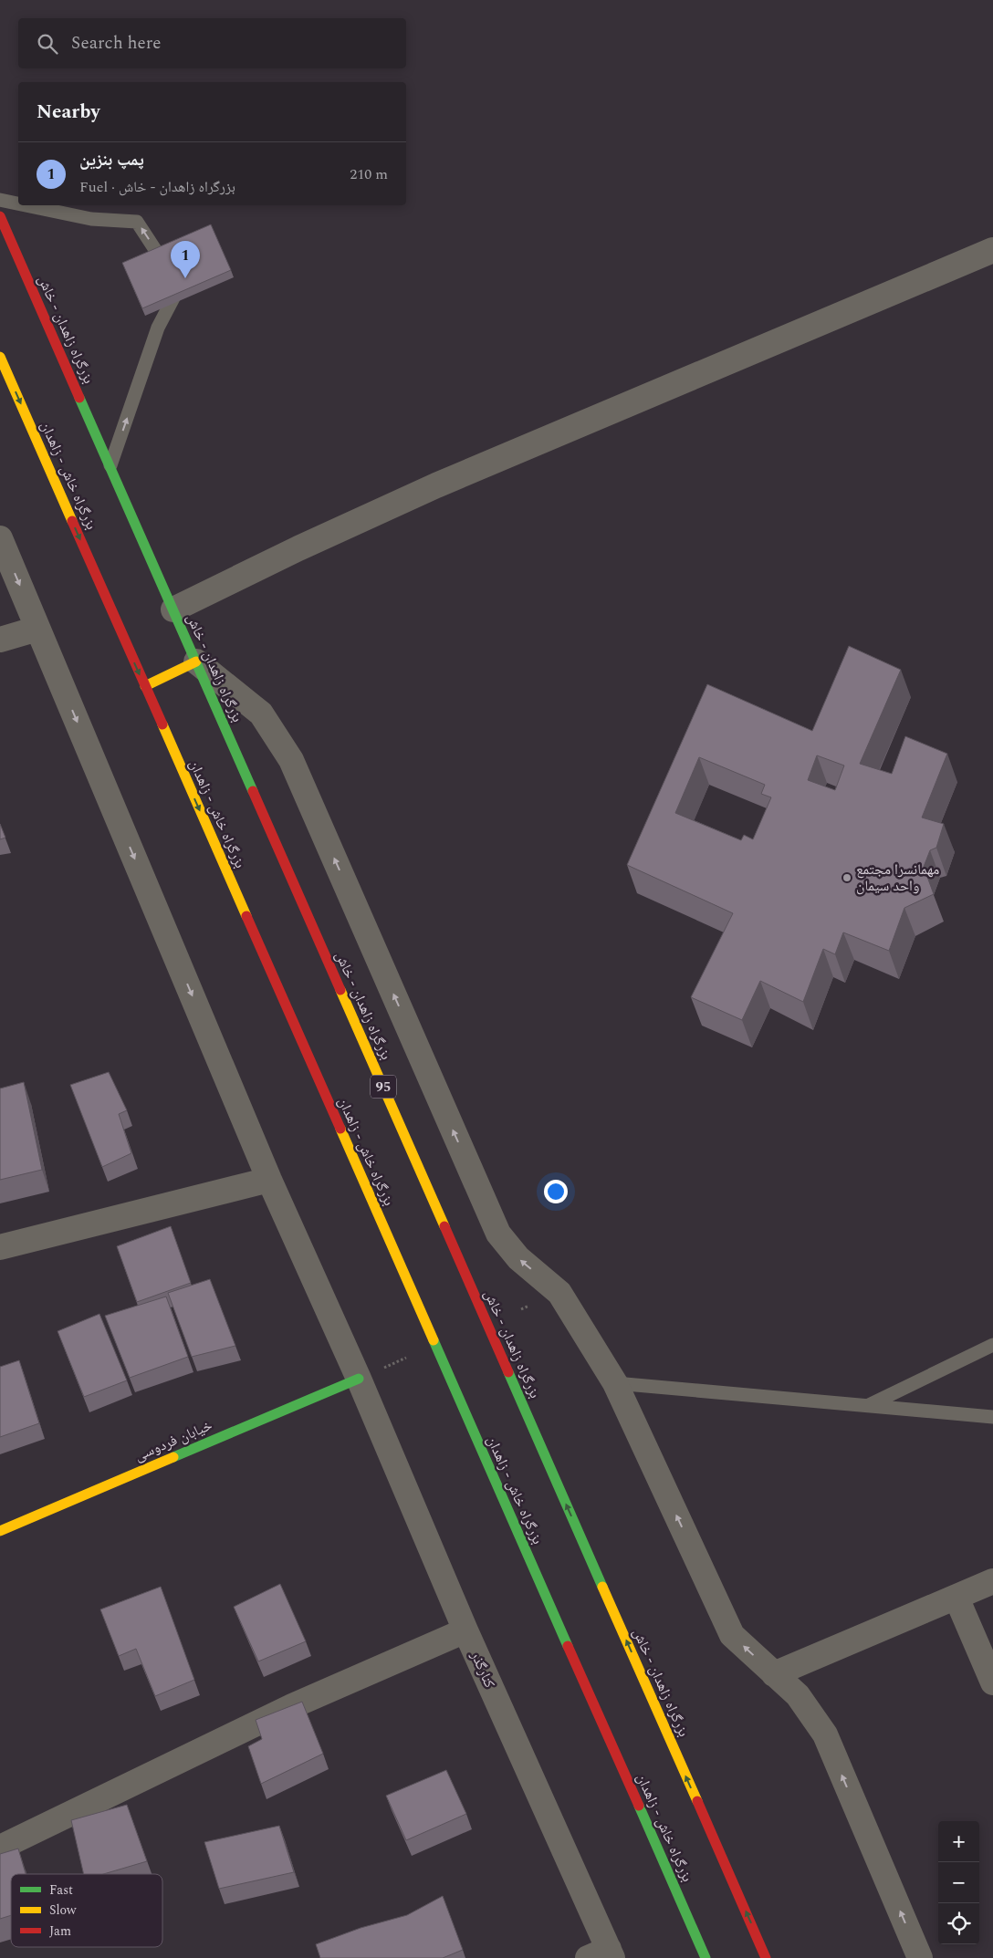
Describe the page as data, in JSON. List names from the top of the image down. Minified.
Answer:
{"streets":{"main road":["بزرگراه زاهدان - خاش","بزرگراه خاش - زاهدان","95","خیابان فردوسی"],"street":["کنارگذر"]},"crossings":[["خیابان فردوسی","کنارگذر"]],"one_way":["بزرگراه زاهدان - خاش","بزرگراه خاش - زاهدان"],"places":["مهمانسرا مجتمع واحد سیمان"],"legend":["Fast","Slow","Jam"],"page":{"search":"Search here","heading":"Nearby","list":[{"mark":"1","name":"پمپ بنزین","note":"Fuel · بزرگراه زاهدان - خاش","value":"210 m"}],"pins":"1","map_buttons":["+","−"]}}
